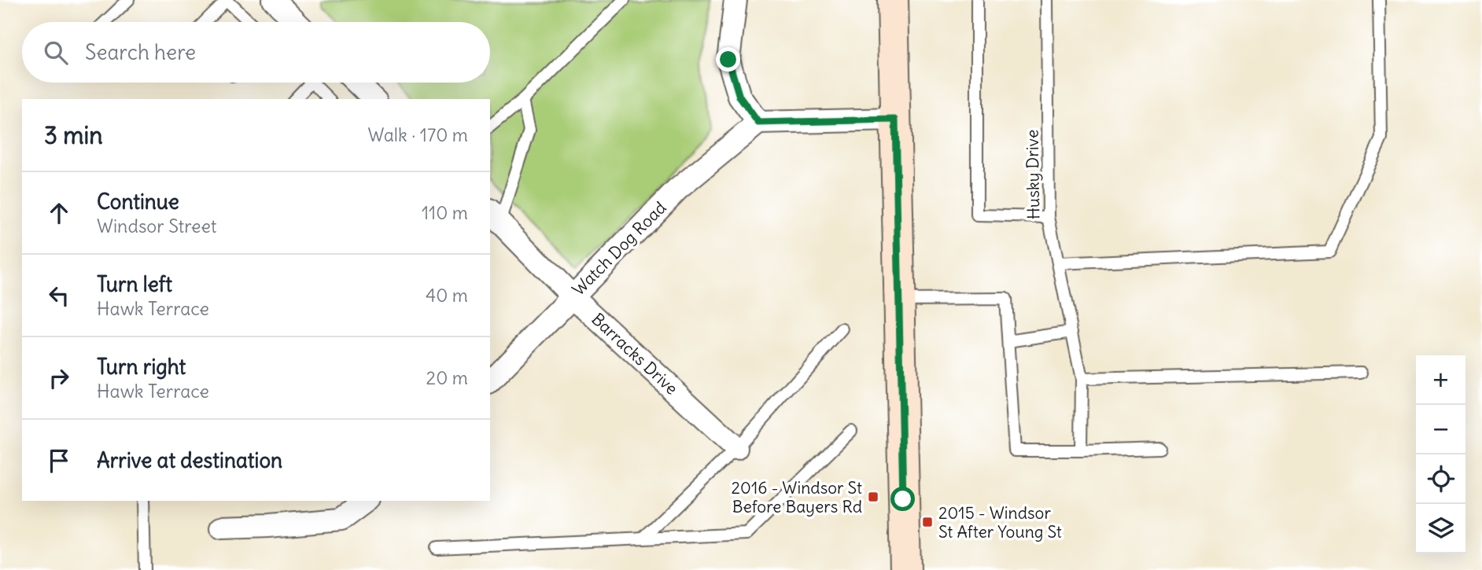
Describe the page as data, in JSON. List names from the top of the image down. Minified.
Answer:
{"streets":{"street":["Watch Dog Road","Barracks Drive"],"lane":["Husky Drive"]},"crossings":[["Watch Dog Road","Barracks Drive"]],"places":{"transit":["2016 - Windsor St Before Bayers Rd","2015 - Windsor St After Young St"]},"page":{"search":"Search here","heading":["3 min","Walk · 170 m"],"list":[["Continue","Windsor Street","110 m"],["Turn left","Hawk Terrace","40 m"],["Turn right","Hawk Terrace","20 m"],"Arrive at destination"],"map_buttons":["+","−"]}}
